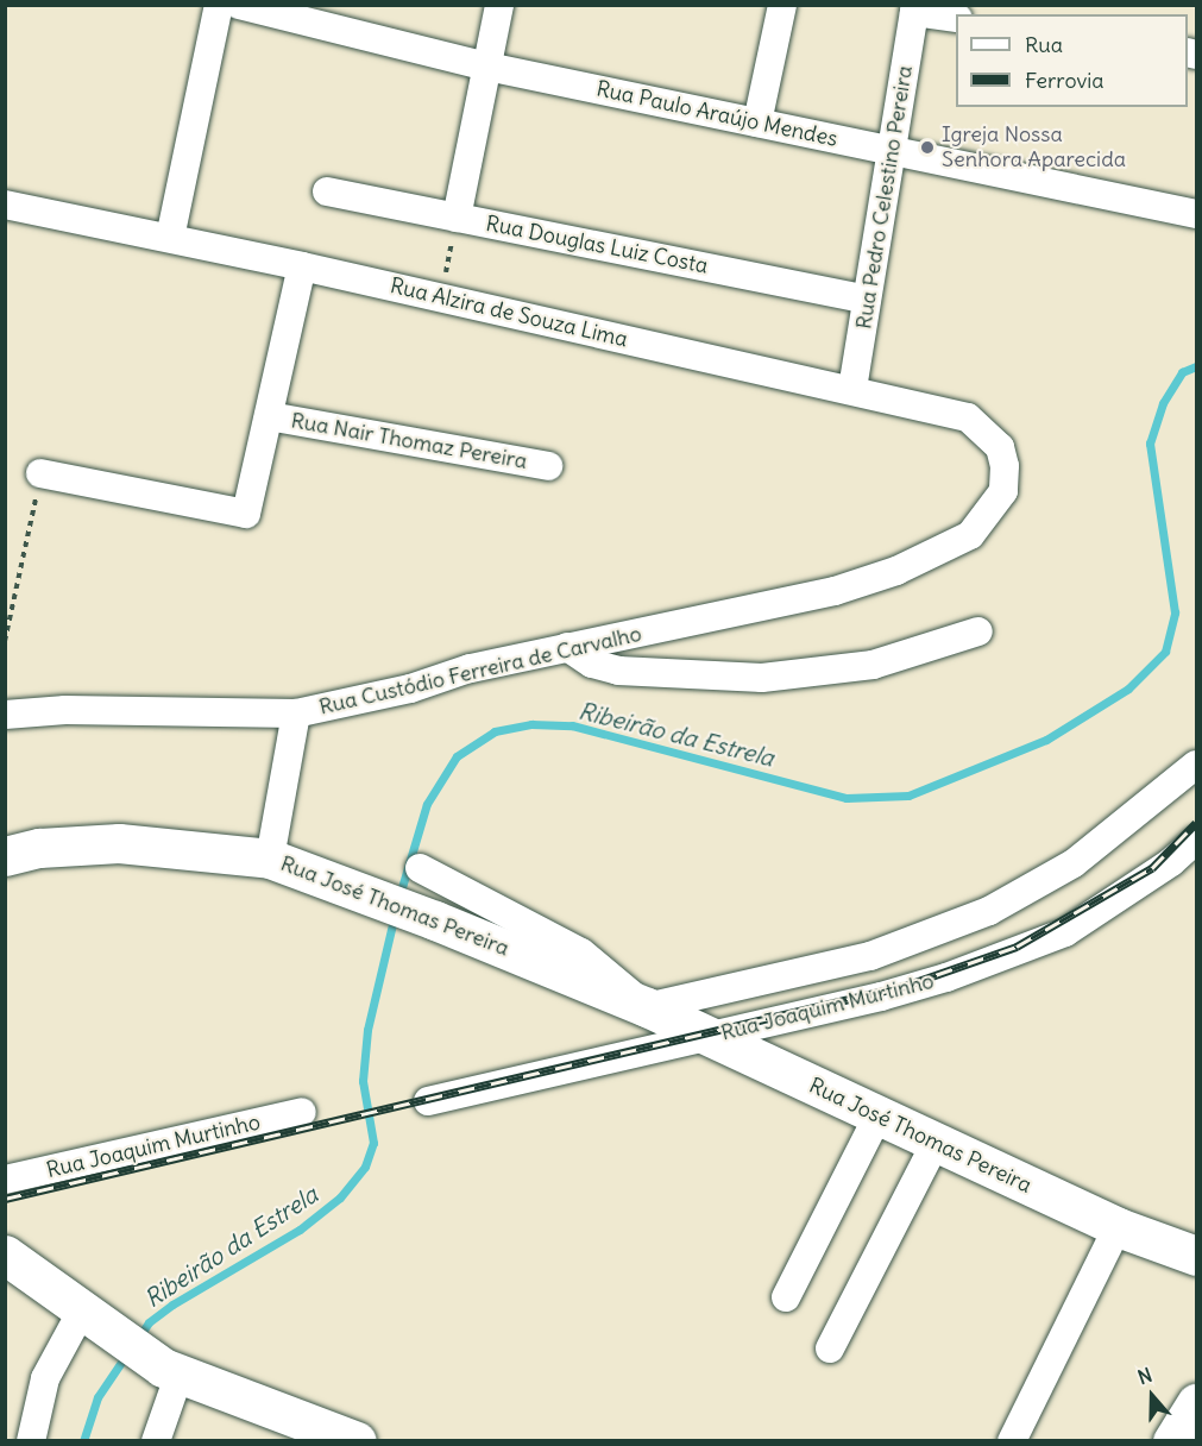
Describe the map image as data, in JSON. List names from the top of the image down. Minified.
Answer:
{"streets":{"street":["Rua Paulo Araújo Mendes","Rua Pedro Celestino Pereira","Rua Douglas Luiz Costa","Rua Alzira de Souza Lima","Rua Nair Thomaz Pereira","Rua Custódio Ferreira de Carvalho","Rua José Thomas Pereira","Rua Joaquim Murtinho"]},"crossings":[["Rua Paulo Araújo Mendes","Rua Pedro Celestino Pereira"],["Rua Pedro Celestino Pereira","Rua Douglas Luiz Costa"],["Rua Pedro Celestino Pereira","Rua Alzira de Souza Lima"],["Rua Alzira de Souza Lima","Rua Custódio Ferreira de Carvalho"],["Rua José Thomas Pereira","Rua Joaquim Murtinho"]],"water":["Ribeirão da Estrela"],"places":["Igreja Nossa Senhora Aparecida"],"legend":["Rua","Ferrovia"],"north":"top"}
